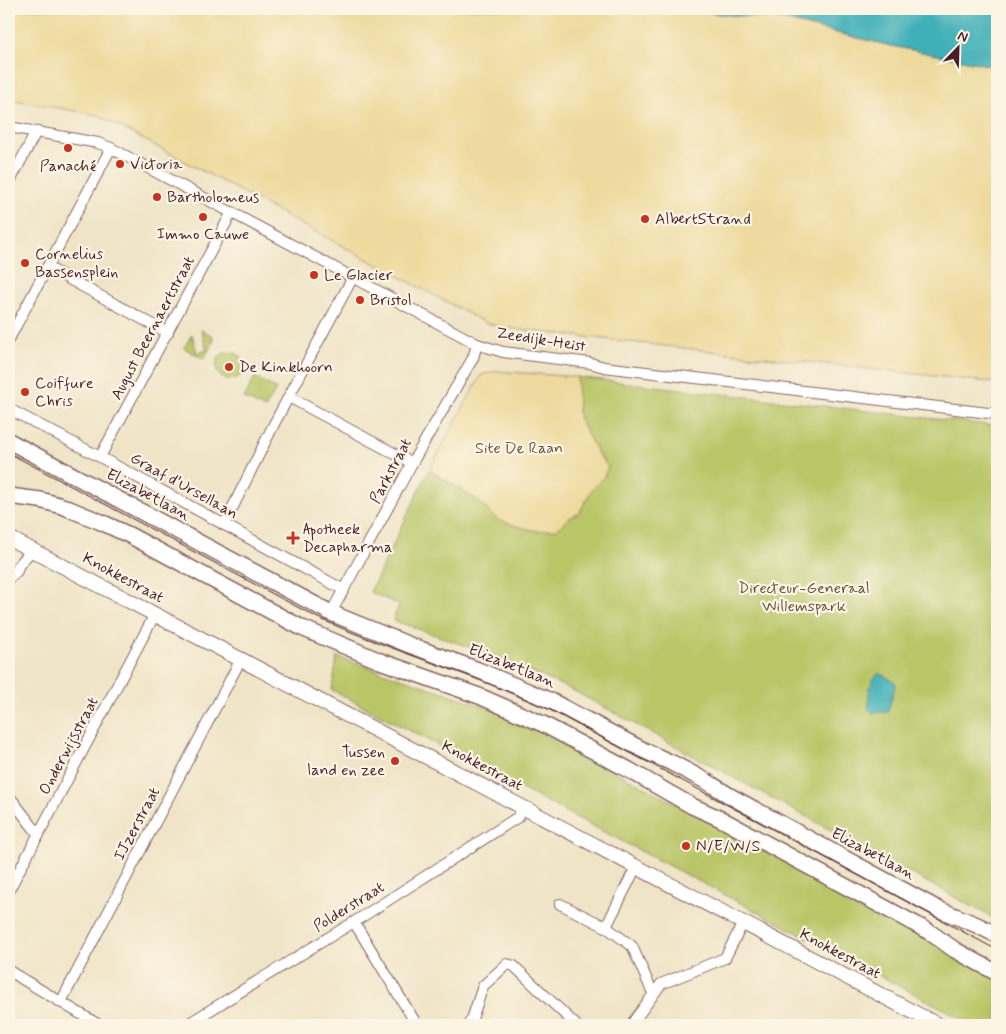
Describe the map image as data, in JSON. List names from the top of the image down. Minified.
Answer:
{"streets":{"main road":["Elizabetlaan"],"street":["August Beernaertstraat","Zeedijk-Heist","Parkstraat","Graaf d'Ursellaan","Knokkestraat","Onderwijsstraat","IJzerstraat","Polderstraat"]},"crossings":[["August Beernaertstraat","Zeedijk-Heist"],["August Beernaertstraat","Graaf d'Ursellaan"],["Zeedijk-Heist","Parkstraat"],["Parkstraat","Graaf d'Ursellaan"],["Parkstraat","Elizabetlaan"],["Knokkestraat","Onderwijsstraat"],["Knokkestraat","IJzerstraat"],["Knokkestraat","Polderstraat"]],"parks":["Site De Raan","Directeur-Generaal Willemspark"],"places":{"other":["Panaché","Victoria","Bartholomeus","Immo Cauwe","AlbertStrand","Cornelius Bassensplein","Le Glacier","Bristol","De Kinkhoorn","Coiffure Chris","Tussen land en zee","N/E/W/S"],"health":["Apotheek Decapharma"]},"north":"top right"}
